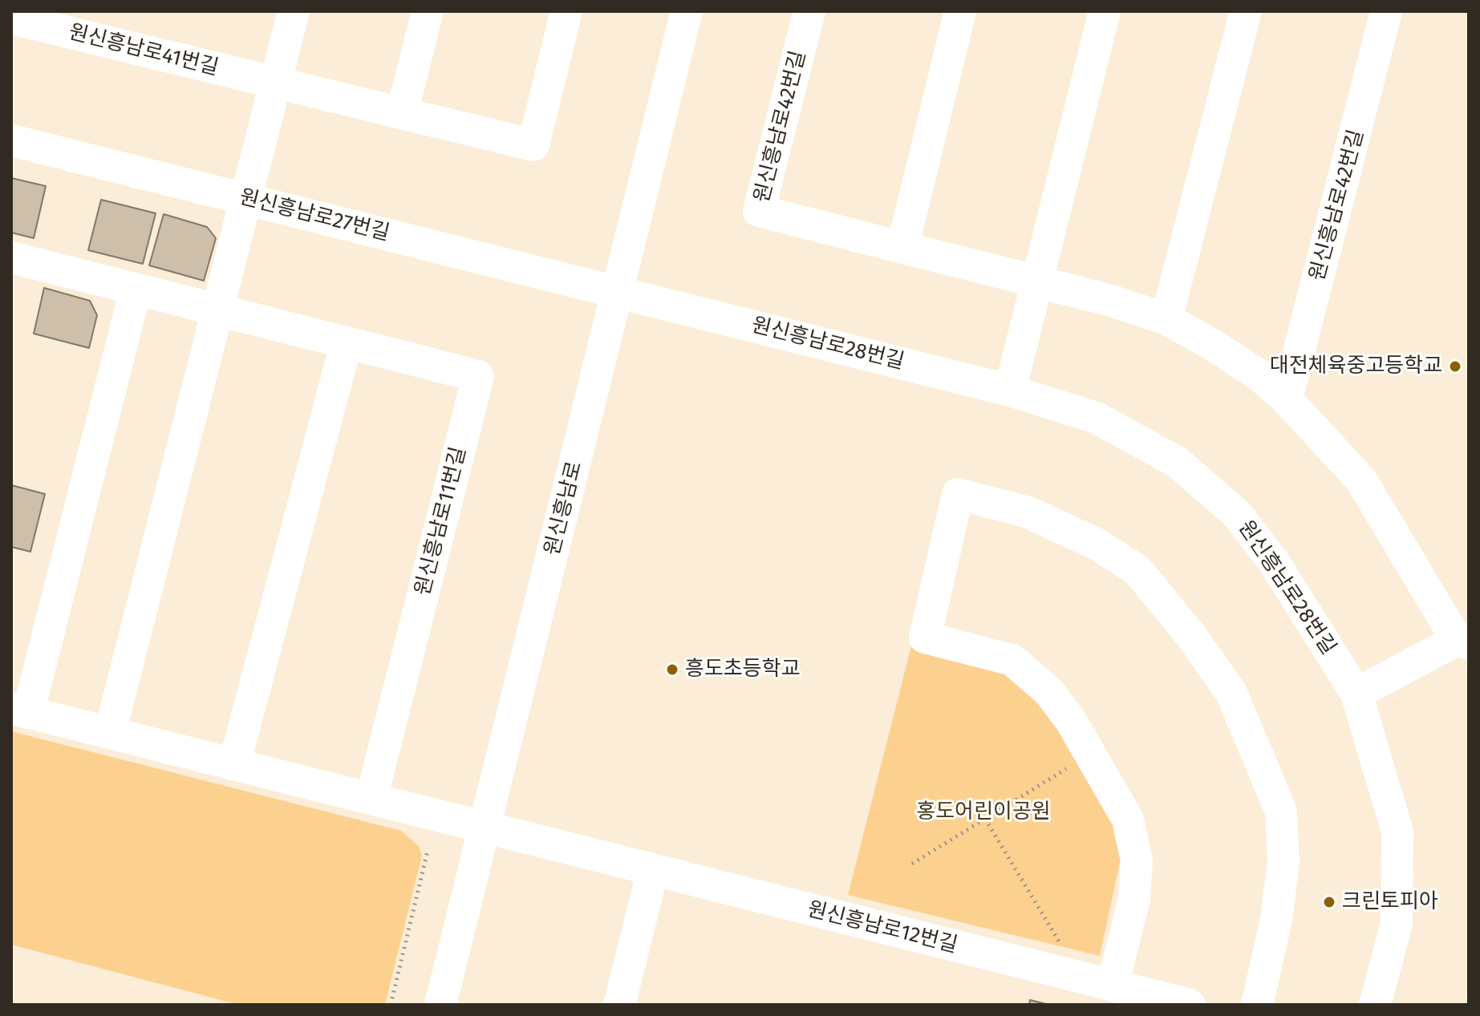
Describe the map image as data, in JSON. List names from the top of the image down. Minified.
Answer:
{"streets":{"street":["원신흥남로41번길","원신흥남로42번길","원신흥남로27번길","원신흥남로28번길","원신흥남로","원신흥남로11번길","원신흥남로12번길"]},"crossings":[["원신흥남로27번길","원신흥남로28번길"],["원신흥남로27번길","원신흥남로"],["원신흥남로28번길","원신흥남로"],["원신흥남로","원신흥남로12번길"]],"parks":["홍도어린이공원"],"places":["대전체육중고등학교","흥도초등학교","크린토피아"]}
